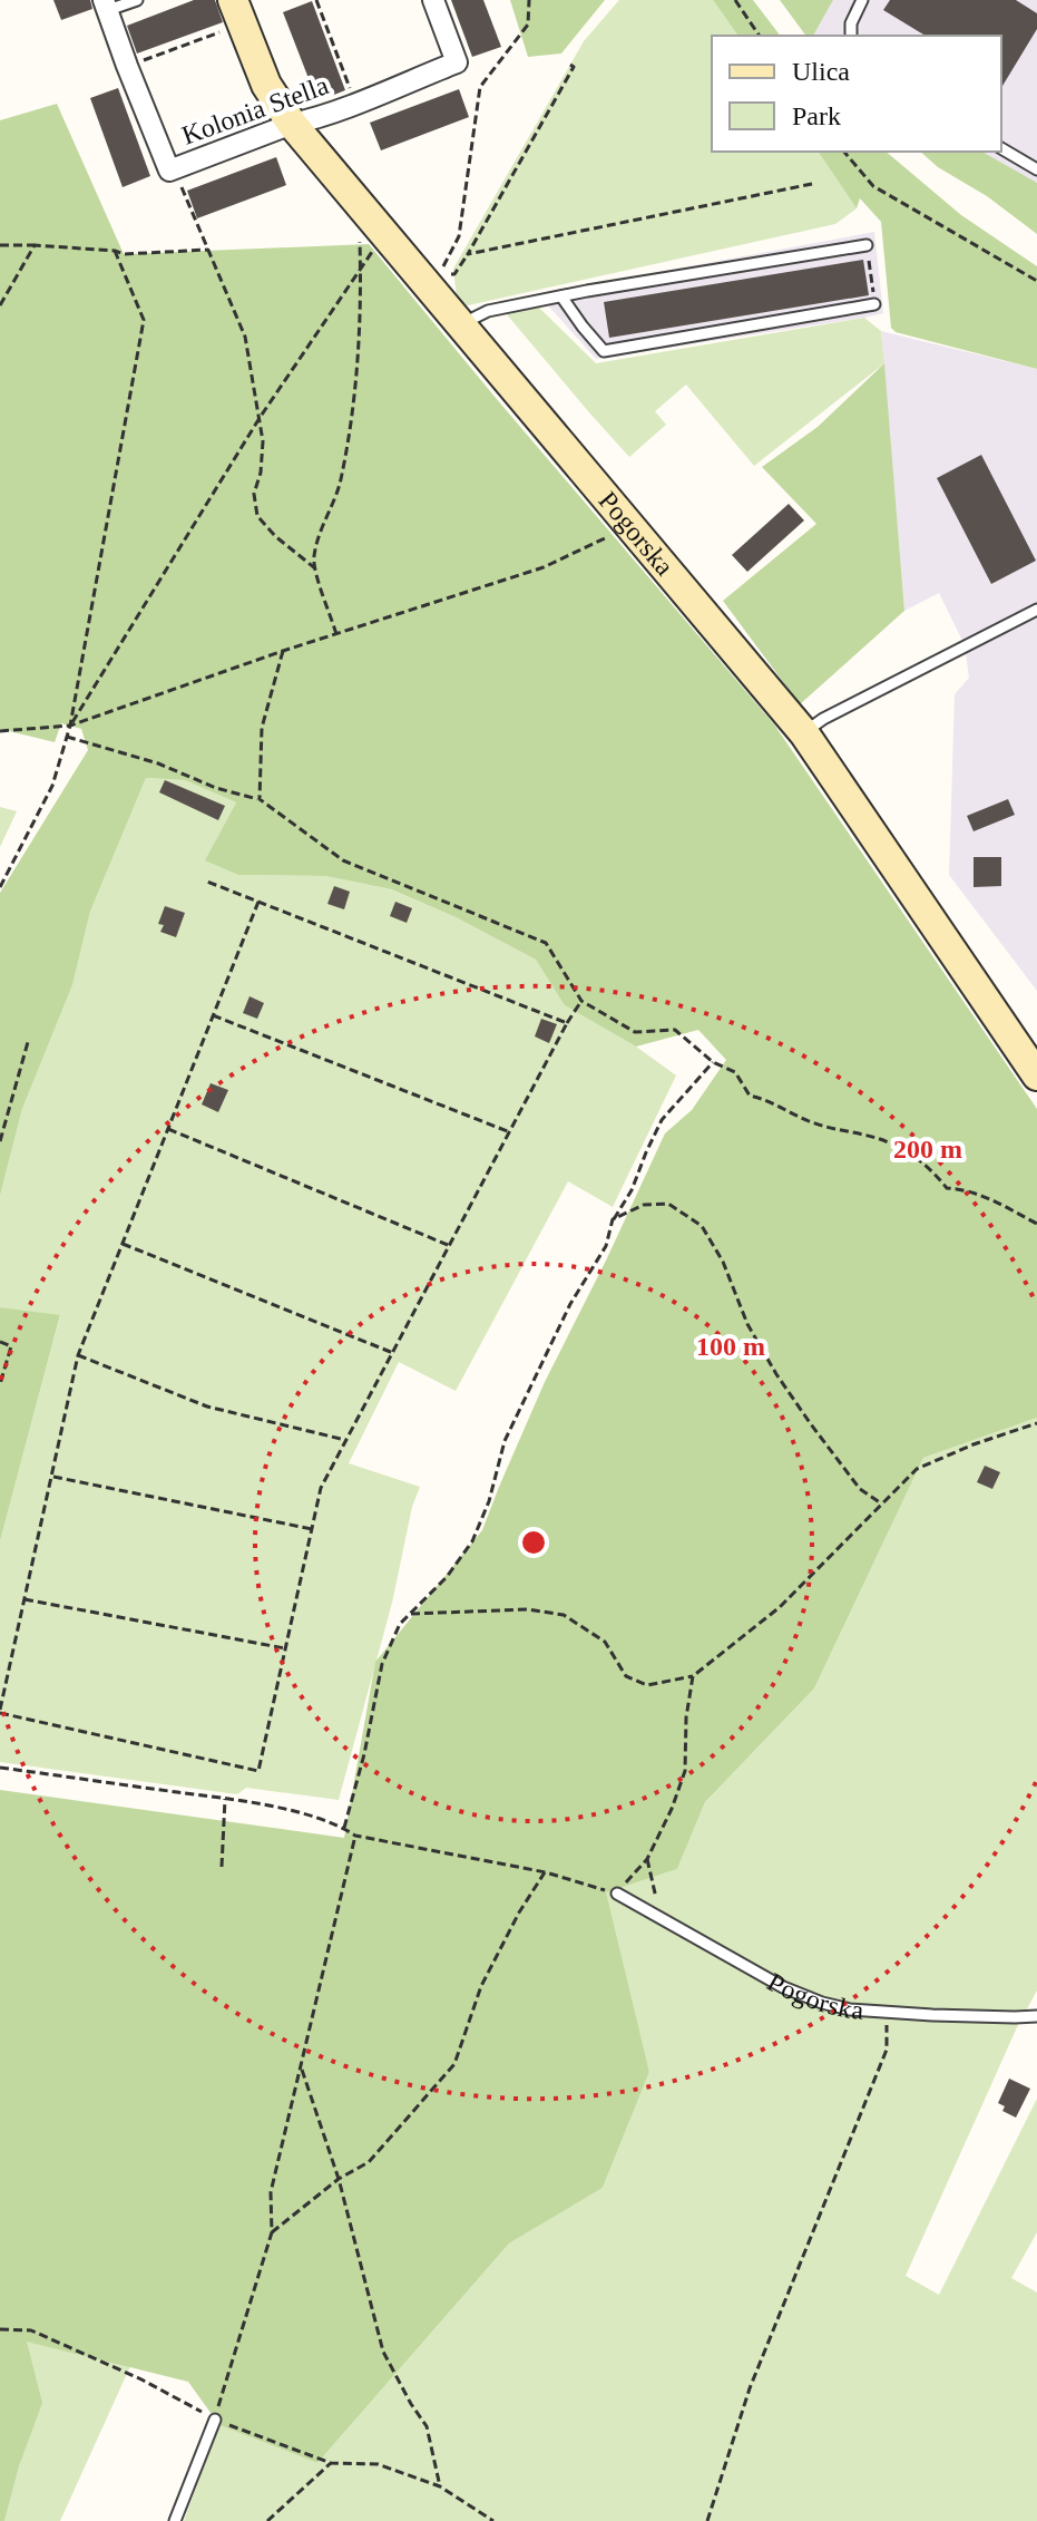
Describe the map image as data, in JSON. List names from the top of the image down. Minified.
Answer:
{"streets":{"street":["Kolonia Stella","Pogorska"]},"crossings":[["Kolonia Stella","Pogorska"]],"legend":["Ulica","Park"],"rings":["200 m","100 m"]}
